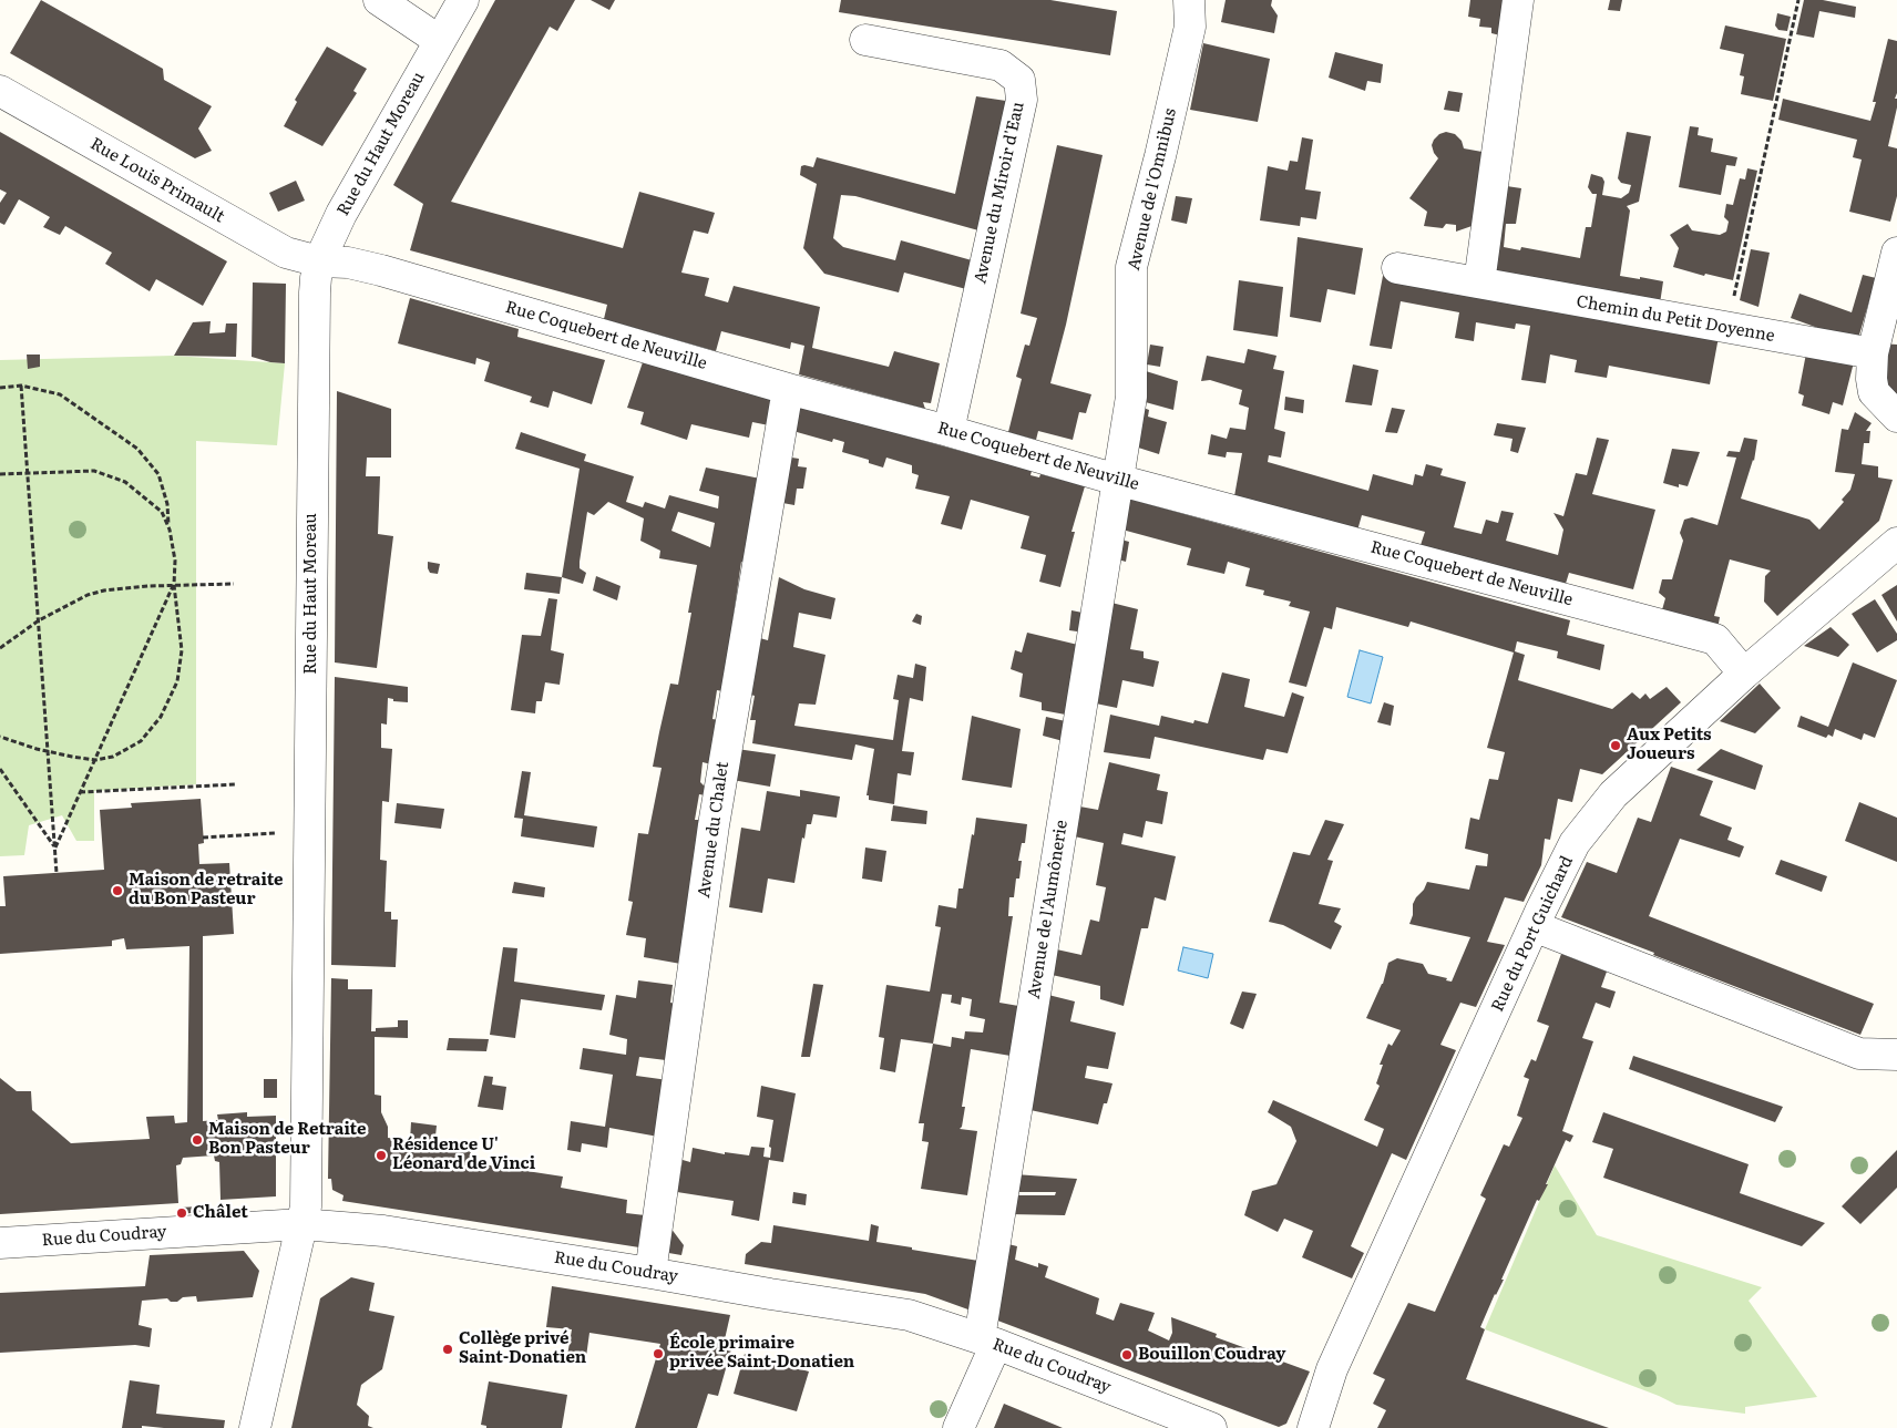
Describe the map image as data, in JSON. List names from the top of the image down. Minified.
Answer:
{"streets":{"street":["Rue du Haut Moreau","Rue Louis Primault","Avenue de l'Omnibus","Avenue du Miroir d'Eau","Chemin du Petit Doyenne","Rue Coquebert de Neuville","Avenue du Chalet","Avenue de l'Aumônerie","Rue du Port Guichard","Rue du Coudray"]},"crossings":[["Rue du Haut Moreau","Rue Louis Primault"],["Rue du Haut Moreau","Rue Coquebert de Neuville"],["Rue du Haut Moreau","Rue du Coudray"],["Rue Louis Primault","Rue Coquebert de Neuville"],["Avenue de l'Omnibus","Rue Coquebert de Neuville"],["Avenue de l'Omnibus","Avenue de l'Aumônerie"],["Avenue du Miroir d'Eau","Rue Coquebert de Neuville"],["Rue Coquebert de Neuville","Avenue du Chalet"],["Rue Coquebert de Neuville","Avenue de l'Aumônerie"],["Rue Coquebert de Neuville","Rue du Port Guichard"],["Avenue du Chalet","Rue du Coudray"],["Avenue de l'Aumônerie","Rue du Coudray"]],"places":["Aux Petits Joueurs","Maison de retraite du Bon Pasteur","Maison de Retraite Bon Pasteur","Résidence U' Léonard de Vinci","Châlet","Collège privé Saint-Donatien","École primaire privée Saint-Donatien","Bouillon Coudray"]}
